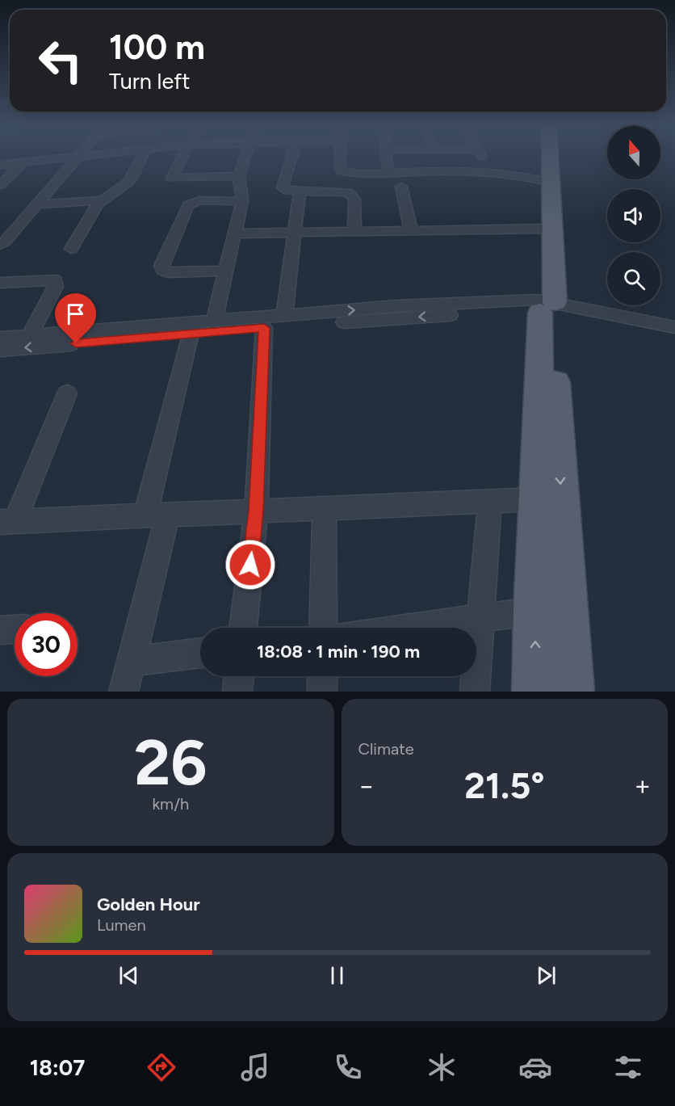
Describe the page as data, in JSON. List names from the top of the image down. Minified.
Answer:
{"north":"top","page":{"turn":["100 m","Turn left"],"limit":"30","trip":"18:08 · 1 min · 190 m","tile":[["26","km/h"],"Climate"],"heat":["−","21.5°","+"],"song":["Golden Hour","Lumen"],"tabs":"18:07"}}
